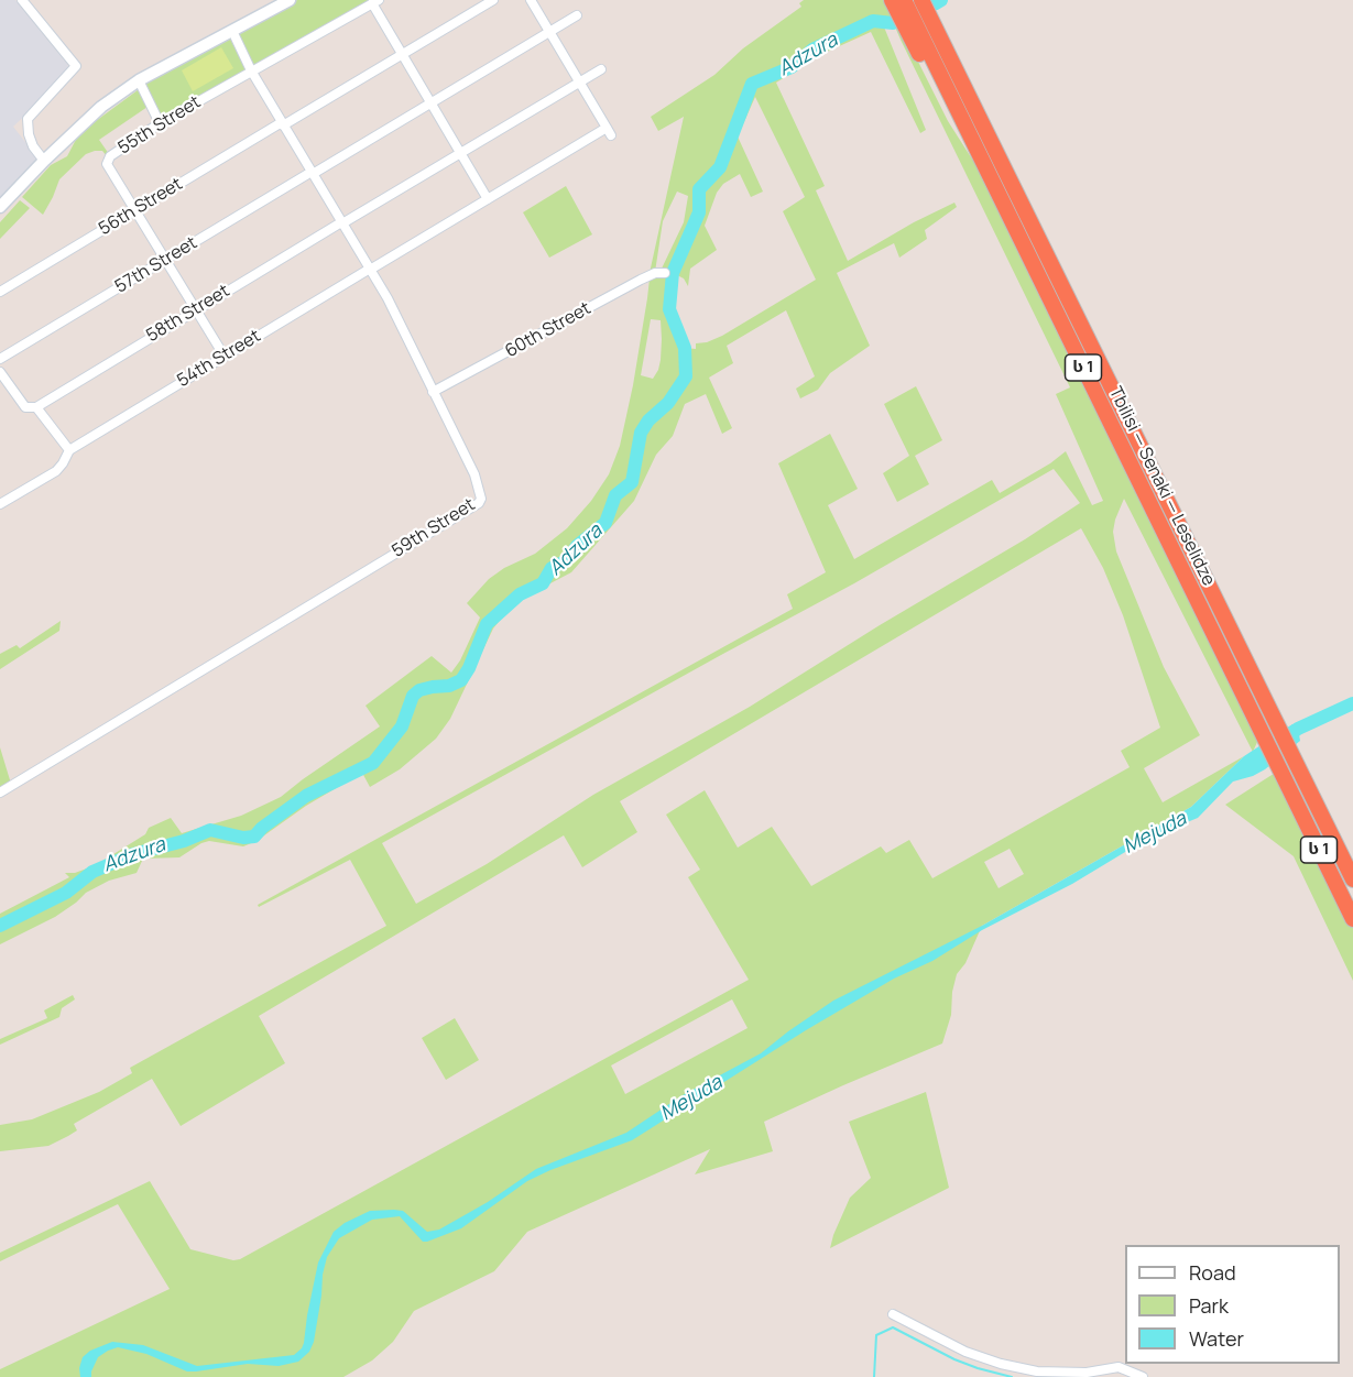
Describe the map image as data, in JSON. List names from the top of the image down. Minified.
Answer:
{"streets":{"highway":["ს 1","Tbilisi — Senaki — Leselidze"],"street":["55th Street","56th Street","57th Street","58th Street","60th Street","54th Street","59th Street"]},"crossings":[["55th Street","56th Street"],["55th Street","57th Street"],["55th Street","58th Street"],["55th Street","54th Street"],["55th Street","59th Street"],["56th Street","59th Street"],["57th Street","54th Street"],["57th Street","59th Street"],["58th Street","54th Street"],["58th Street","59th Street"],["60th Street","59th Street"],["54th Street","59th Street"]],"water":["Adzura","Mejuda"],"legend":["Road","Park","Water"]}
